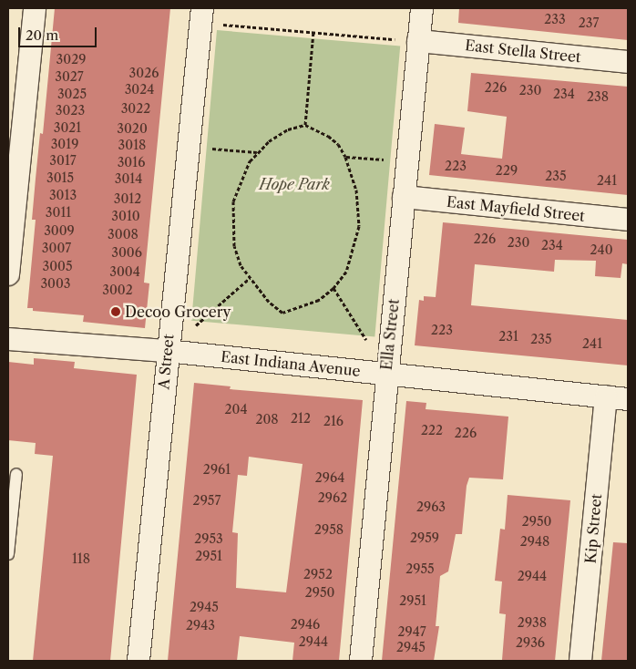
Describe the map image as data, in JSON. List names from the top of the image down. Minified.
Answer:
{"streets":{"street":["East Stella Street","East Mayfield Street","Ella Street","A Street","East Indiana Avenue","Kip Street"]},"crossings":[["East Stella Street","Ella Street"],["East Mayfield Street","Ella Street"],["Ella Street","East Indiana Avenue"],["A Street","East Indiana Avenue"],["East Indiana Avenue","Kip Street"]],"parks":["Hope Park"],"places":["Decoo Grocery"],"house_numbers":["233","237","3029","3026","3027","226","3024","230","3025","234","238","3022","3023","3021","3020","3019","3018","3017","3016","223","229","235","3015","3014","241","3013","3012","3011","3010","3009","3008","226","230","234","3007","240","3006","3005","3004","3003","3002","223","231","235","241","204","212","208","216","222","226","2961","2964","2962","2957","2963","2950","2958","2959","2953","2948","2951","118","2955","2952","2944","2950","2951","2945","2938","2946","2943","2947","2944","2936","2945"],"scale_bar":"20 m"}
